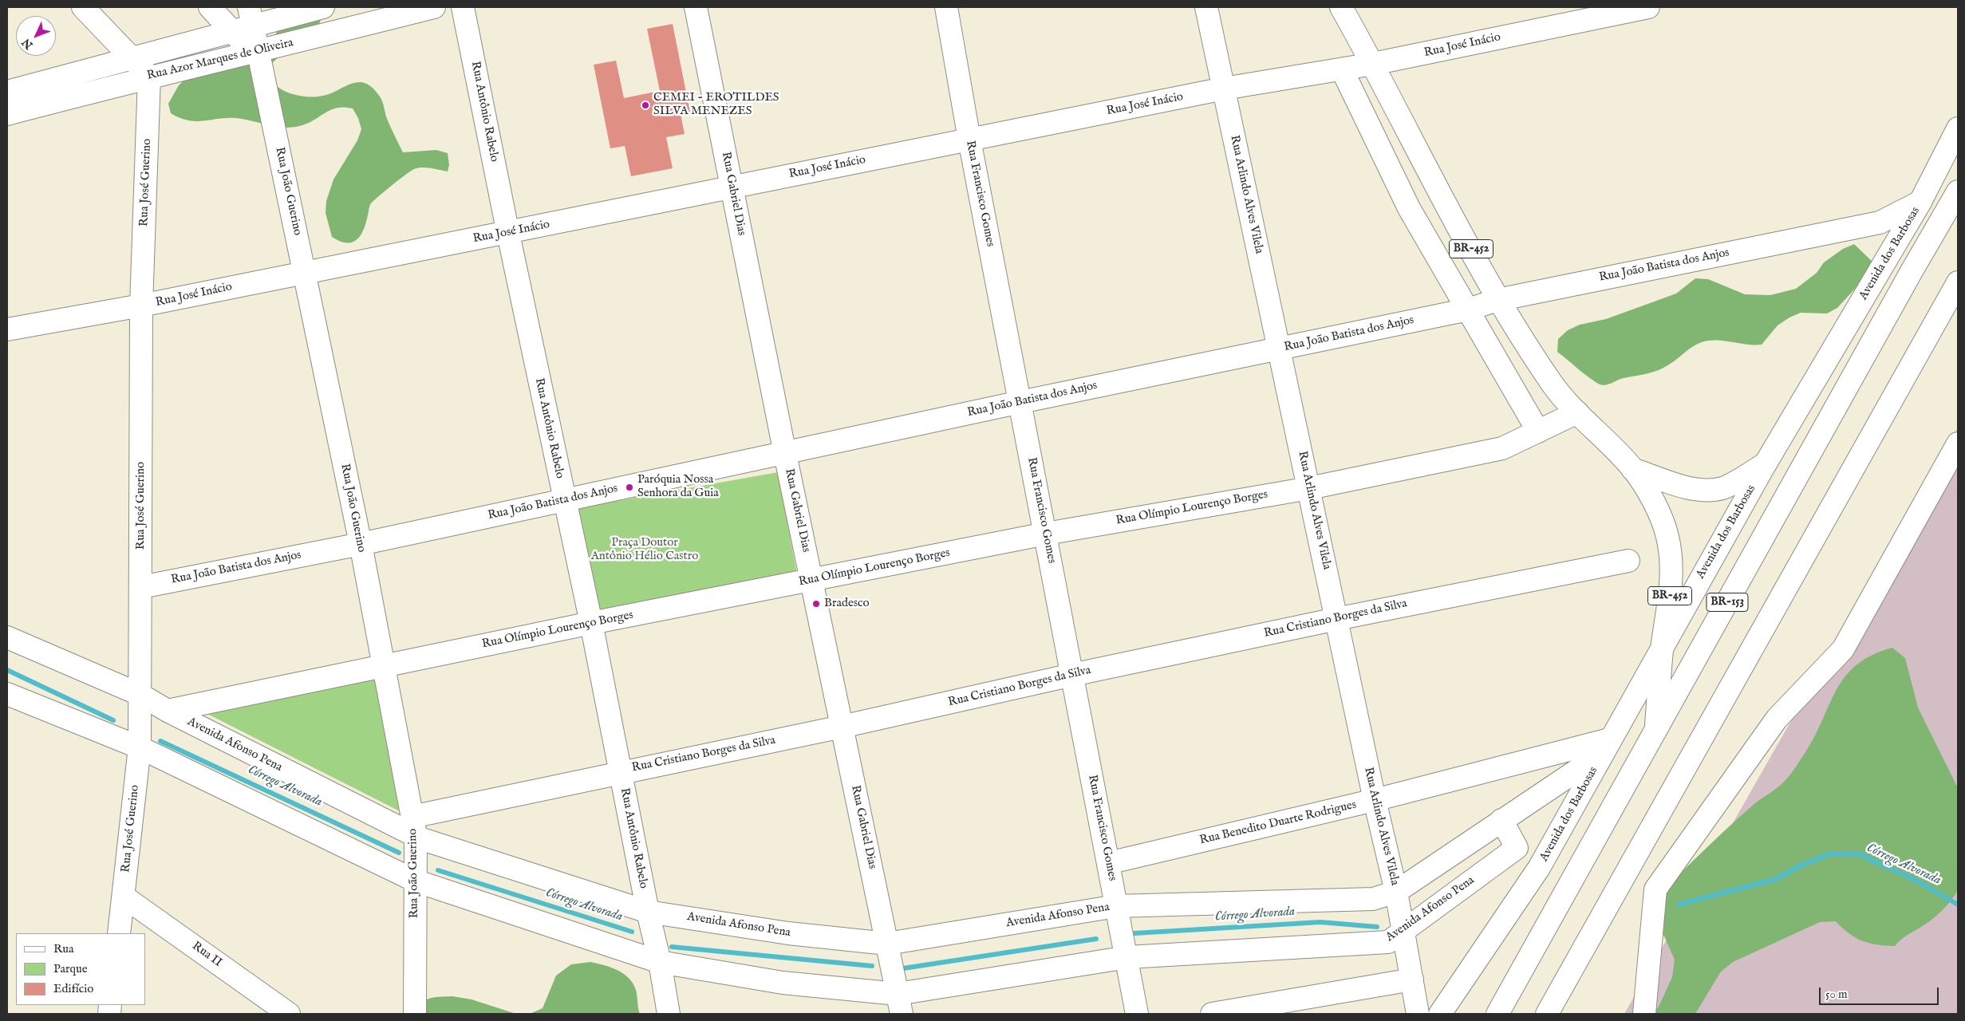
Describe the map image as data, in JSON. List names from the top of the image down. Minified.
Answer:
{"streets":{"main road":["Rua José Inácio","Rua Azor Marques de Oliveira","Rua Antônio Rabelo","Rua José Guerino","Rua João Guerino","Rua Gabriel Dias","Rua Francisco Gomes","Rua Arlindo Alves Vilela","BR-452","Avenida dos Barbosas","Rua João Batista dos Anjos","Rua Olímpio Lourenço Borges","BR-153","Rua Cristiano Borges da Silva","Avenida Afonso Pena","Rua Benedito Duarte Rodrigues","Rua II"]},"crossings":[["Rua José Inácio","Rua Antônio Rabelo"],["Rua José Inácio","Rua José Guerino"],["Rua José Inácio","Rua João Guerino"],["Rua José Inácio","Rua Gabriel Dias"],["Rua José Inácio","Rua Francisco Gomes"],["Rua José Inácio","Rua Arlindo Alves Vilela"],["Rua José Inácio","BR-452"],["Rua Azor Marques de Oliveira","Rua José Guerino"],["Rua Azor Marques de Oliveira","Rua João Guerino"],["Rua Antônio Rabelo","Rua João Batista dos Anjos"],["Rua Antônio Rabelo","Rua Olímpio Lourenço Borges"],["Rua Antônio Rabelo","Rua Cristiano Borges da Silva"],["Rua Antônio Rabelo","Avenida Afonso Pena"],["Rua José Guerino","Rua João Batista dos Anjos"],["Rua José Guerino","Avenida Afonso Pena"],["Rua José Guerino","Rua II"],["Rua João Guerino","Rua João Batista dos Anjos"],["Rua João Guerino","Rua Olímpio Lourenço Borges"],["Rua João Guerino","Rua Cristiano Borges da Silva"],["Rua João Guerino","Avenida Afonso Pena"],["Rua Gabriel Dias","Rua João Batista dos Anjos"],["Rua Gabriel Dias","Rua Olímpio Lourenço Borges"],["Rua Gabriel Dias","Rua Cristiano Borges da Silva"],["Rua Gabriel Dias","Avenida Afonso Pena"],["Rua Francisco Gomes","Rua João Batista dos Anjos"],["Rua Francisco Gomes","Rua Olímpio Lourenço Borges"],["Rua Francisco Gomes","Rua Cristiano Borges da Silva"],["Rua Francisco Gomes","Avenida Afonso Pena"],["Rua Francisco Gomes","Rua Benedito Duarte Rodrigues"],["Rua Arlindo Alves Vilela","Rua João Batista dos Anjos"],["Rua Arlindo Alves Vilela","Rua Olímpio Lourenço Borges"],["Rua Arlindo Alves Vilela","Rua Cristiano Borges da Silva"],["Rua Arlindo Alves Vilela","Avenida Afonso Pena"],["Rua Arlindo Alves Vilela","Rua Benedito Duarte Rodrigues"],["BR-452","Avenida dos Barbosas"],["BR-452","Rua João Batista dos Anjos"],["BR-452","Rua Olímpio Lourenço Borges"],["BR-452","BR-153"],["Avenida dos Barbosas","Rua João Batista dos Anjos"],["Avenida dos Barbosas","Avenida Afonso Pena"],["Avenida dos Barbosas","Rua Benedito Duarte Rodrigues"],["Rua Olímpio Lourenço Borges","Avenida Afonso Pena"],["Rua Cristiano Borges da Silva","Avenida Afonso Pena"],["Avenida Afonso Pena","Rua Benedito Duarte Rodrigues"]],"water":["Córrego Alvorada"],"parks":["Praça Doutor Antônio Hélio Castro"],"places":["CEMEI - EROTILDES SILVA MENEZES","Paróquia Nossa Senhora da Guia","Bradesco"],"legend":["Rua","Parque","Edifício"],"scale_bar":"50 m","north":"bottom left"}
